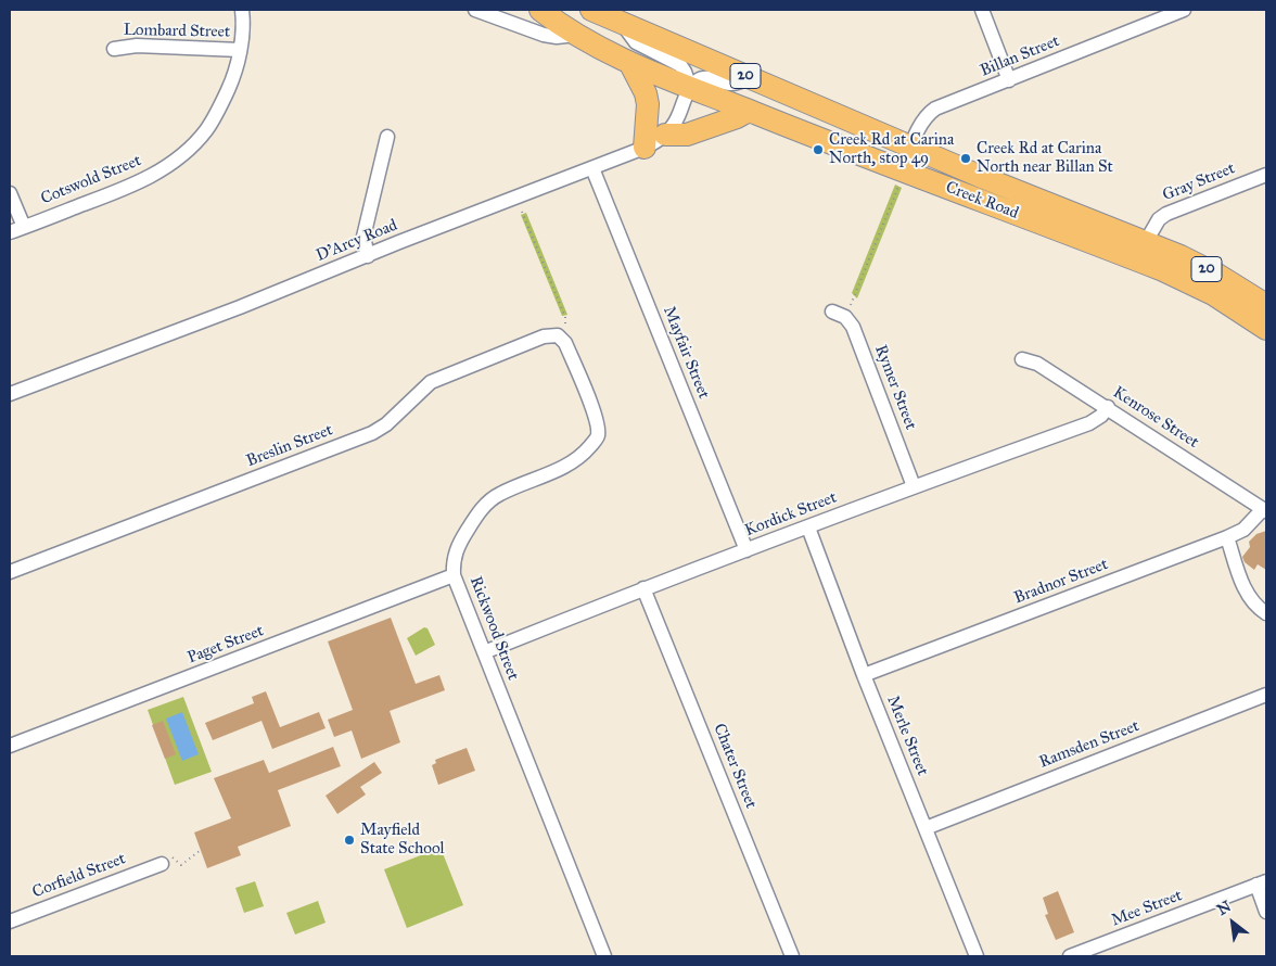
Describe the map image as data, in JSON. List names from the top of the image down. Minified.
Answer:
{"streets":{"main road":["20","Creek Road"],"street":["Lombard Street","Billan Street","Cotswold Street","Gray Street","D'Arcy Road","Mayfair Street","Rymer Street","Kenrose Street","Breslin Street","Kordick Street","Bradnor Street","Rickwood Street","Paget Street","Merle Street","Ramsden Street","Chater Street","Corfield Street","Mee Street"]},"crossings":[["Lombard Street","Cotswold Street"],["Billan Street","Creek Road"],["Gray Street","Creek Road"],["Creek Road","D'Arcy Road"],["D'Arcy Road","Mayfair Street"],["Mayfair Street","Kordick Street"],["Rymer Street","Kordick Street"],["Kenrose Street","Kordick Street"],["Kenrose Street","Bradnor Street"],["Breslin Street","Rickwood Street"],["Kordick Street","Rickwood Street"],["Kordick Street","Merle Street"],["Kordick Street","Chater Street"],["Bradnor Street","Merle Street"],["Rickwood Street","Paget Street"],["Merle Street","Ramsden Street"]],"places":["Creek Rd at Carina North, stop 49","Creek Rd at Carina North near Billan St","Mayfield State School"],"north":"top left"}
